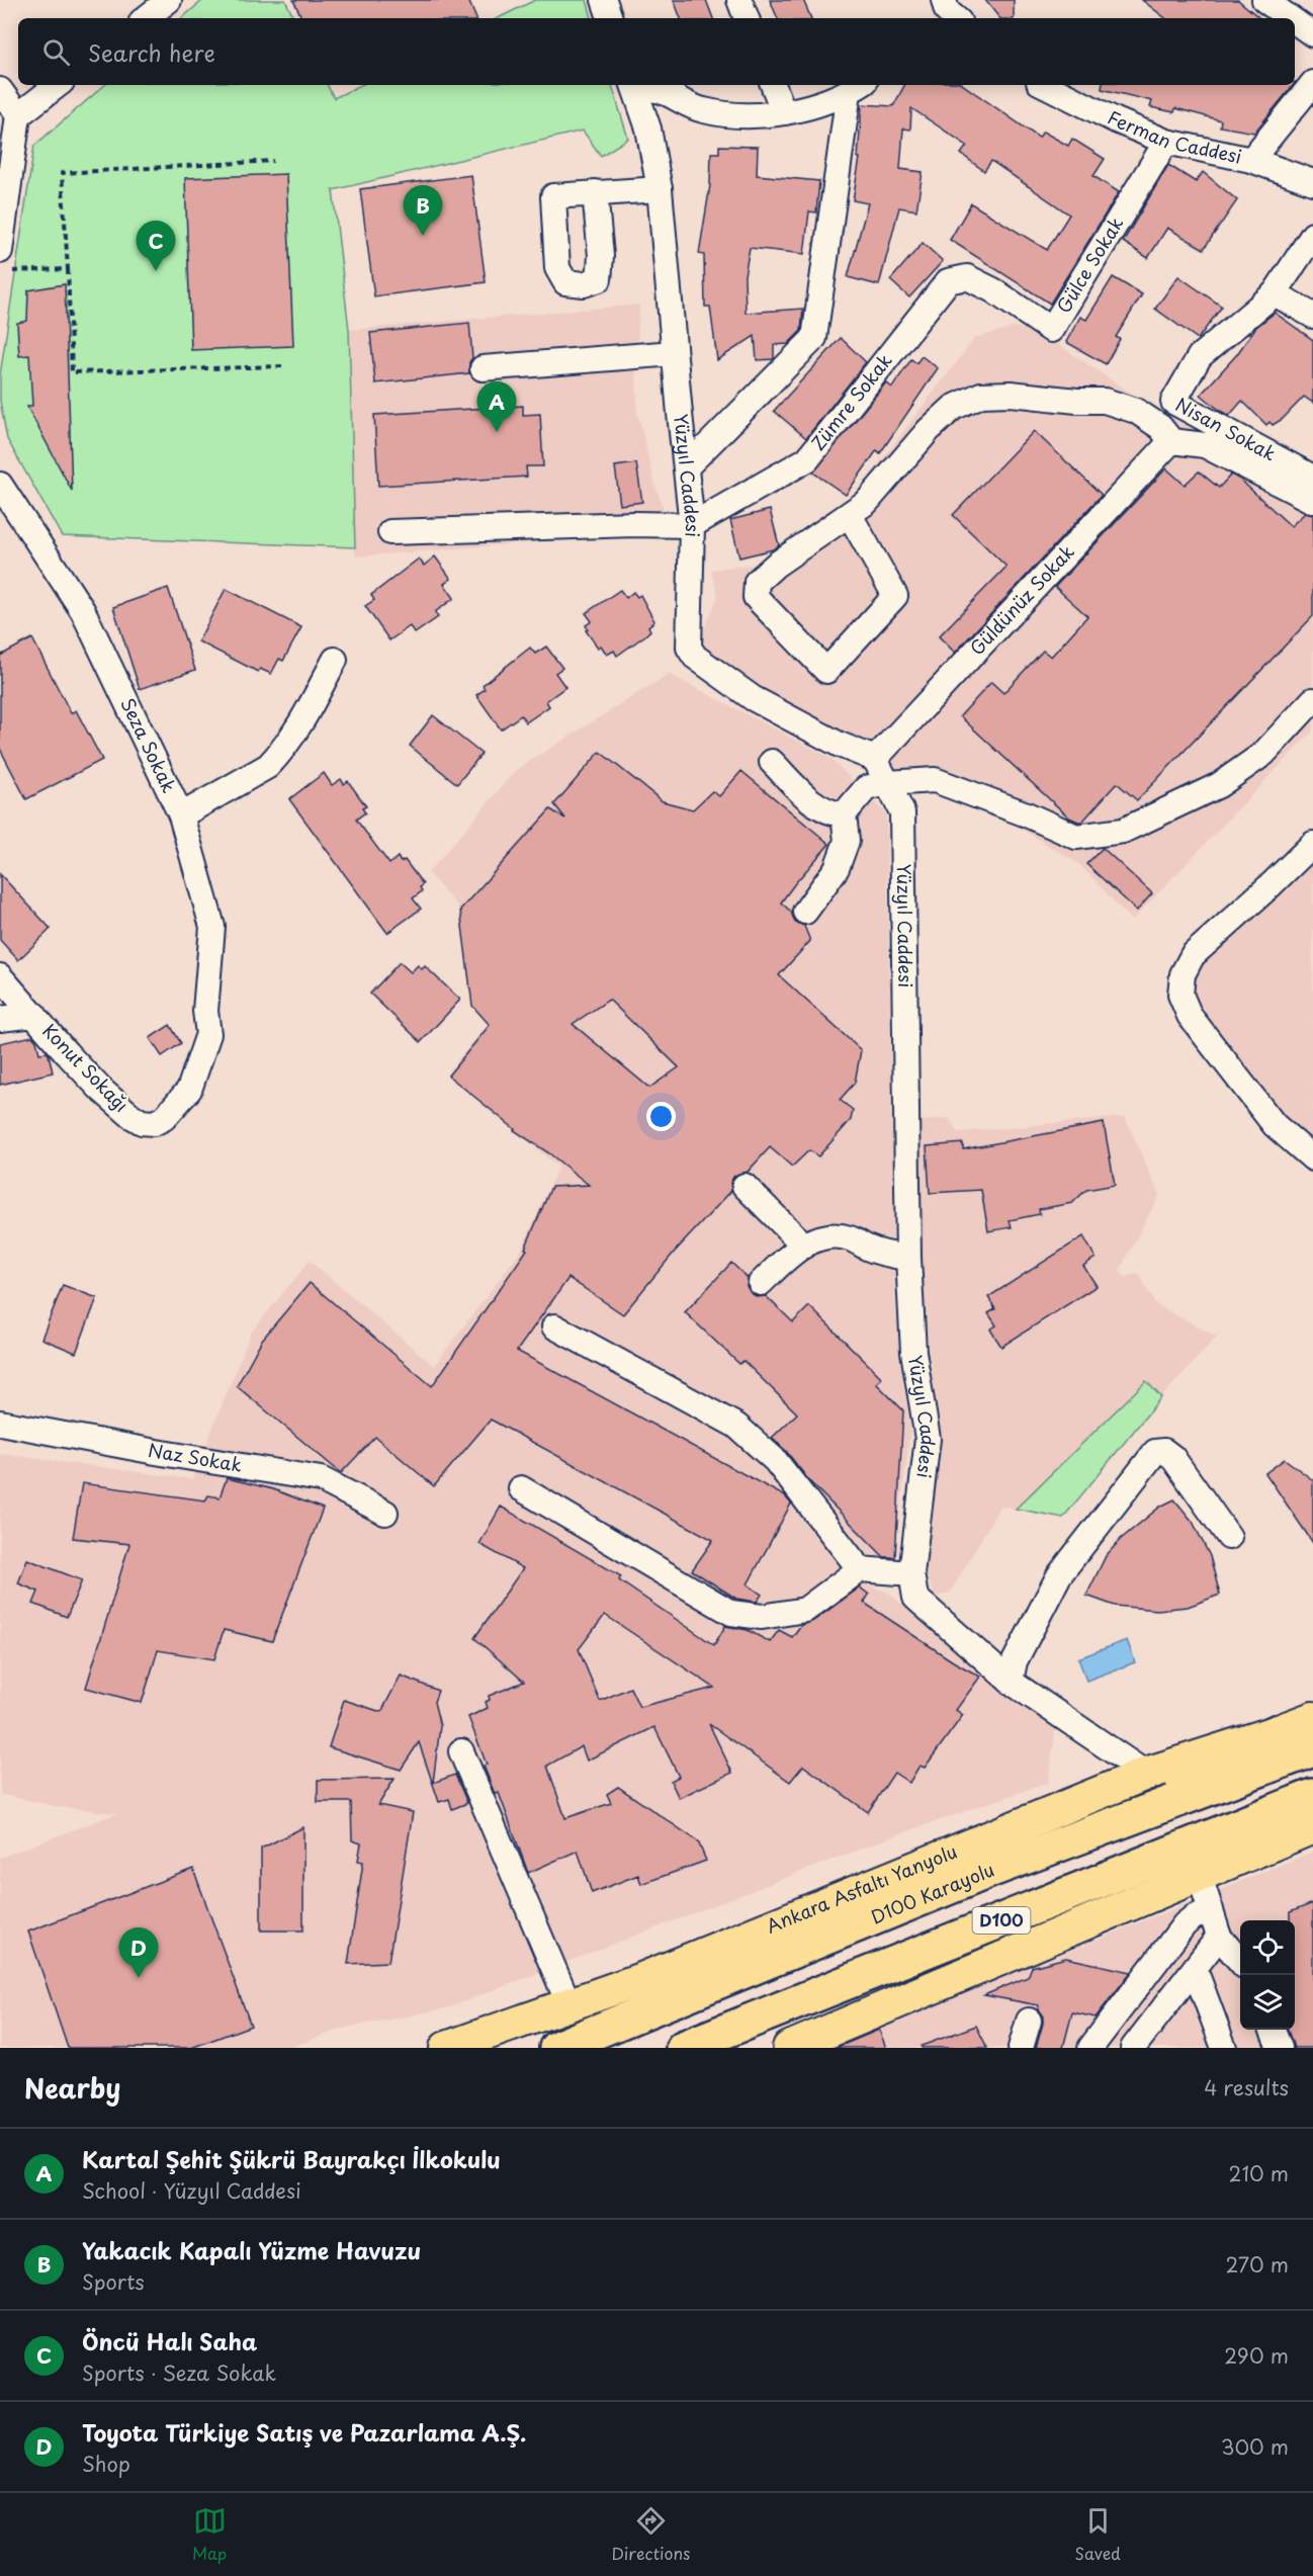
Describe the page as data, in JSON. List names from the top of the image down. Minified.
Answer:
{"streets":{"highway":["D100 Karayolu","D100"],"main road":["Ankara Asfaltı Yanyolu"],"street":["Ferman Caddesi","Gülce Sokak","Zümre Sokak","Nisan Sokak","Yüzyıl Caddesi","Güldünüz Sokak","Seza Sokak","Konut Sokağı","Naz Sokak"]},"crossings":[["Ferman Caddesi","Gülce Sokak"],["Gülce Sokak","Zümre Sokak"],["Zümre Sokak","Yüzyıl Caddesi"],["Yüzyıl Caddesi","Güldünüz Sokak"],["Yüzyıl Caddesi","Ankara Asfaltı Yanyolu"],["Seza Sokak","Konut Sokağı"],["Ankara Asfaltı Yanyolu","D100"],["D100 Karayolu","D100"]],"page":{"search":"Search here","pins":["B","C","A","D"],"heading":["Nearby","4 results"],"list":[{"mark":"A","name":"Kartal Şehit Şükrü Bayrakçı İlkokulu","note":"School · Yüzyıl Caddesi","value":"210 m"},{"mark":"B","name":"Yakacık Kapalı Yüzme Havuzu","note":"Sports","value":"270 m"},{"mark":"C","name":"Öncü Halı Saha","note":"Sports · Seza Sokak","value":"290 m"},{"mark":"D","name":"Toyota Türkiye Satış ve Pazarlama A.Ş.","note":"Shop","value":"300 m"}],"nav":["Map","Directions","Saved"]}}
